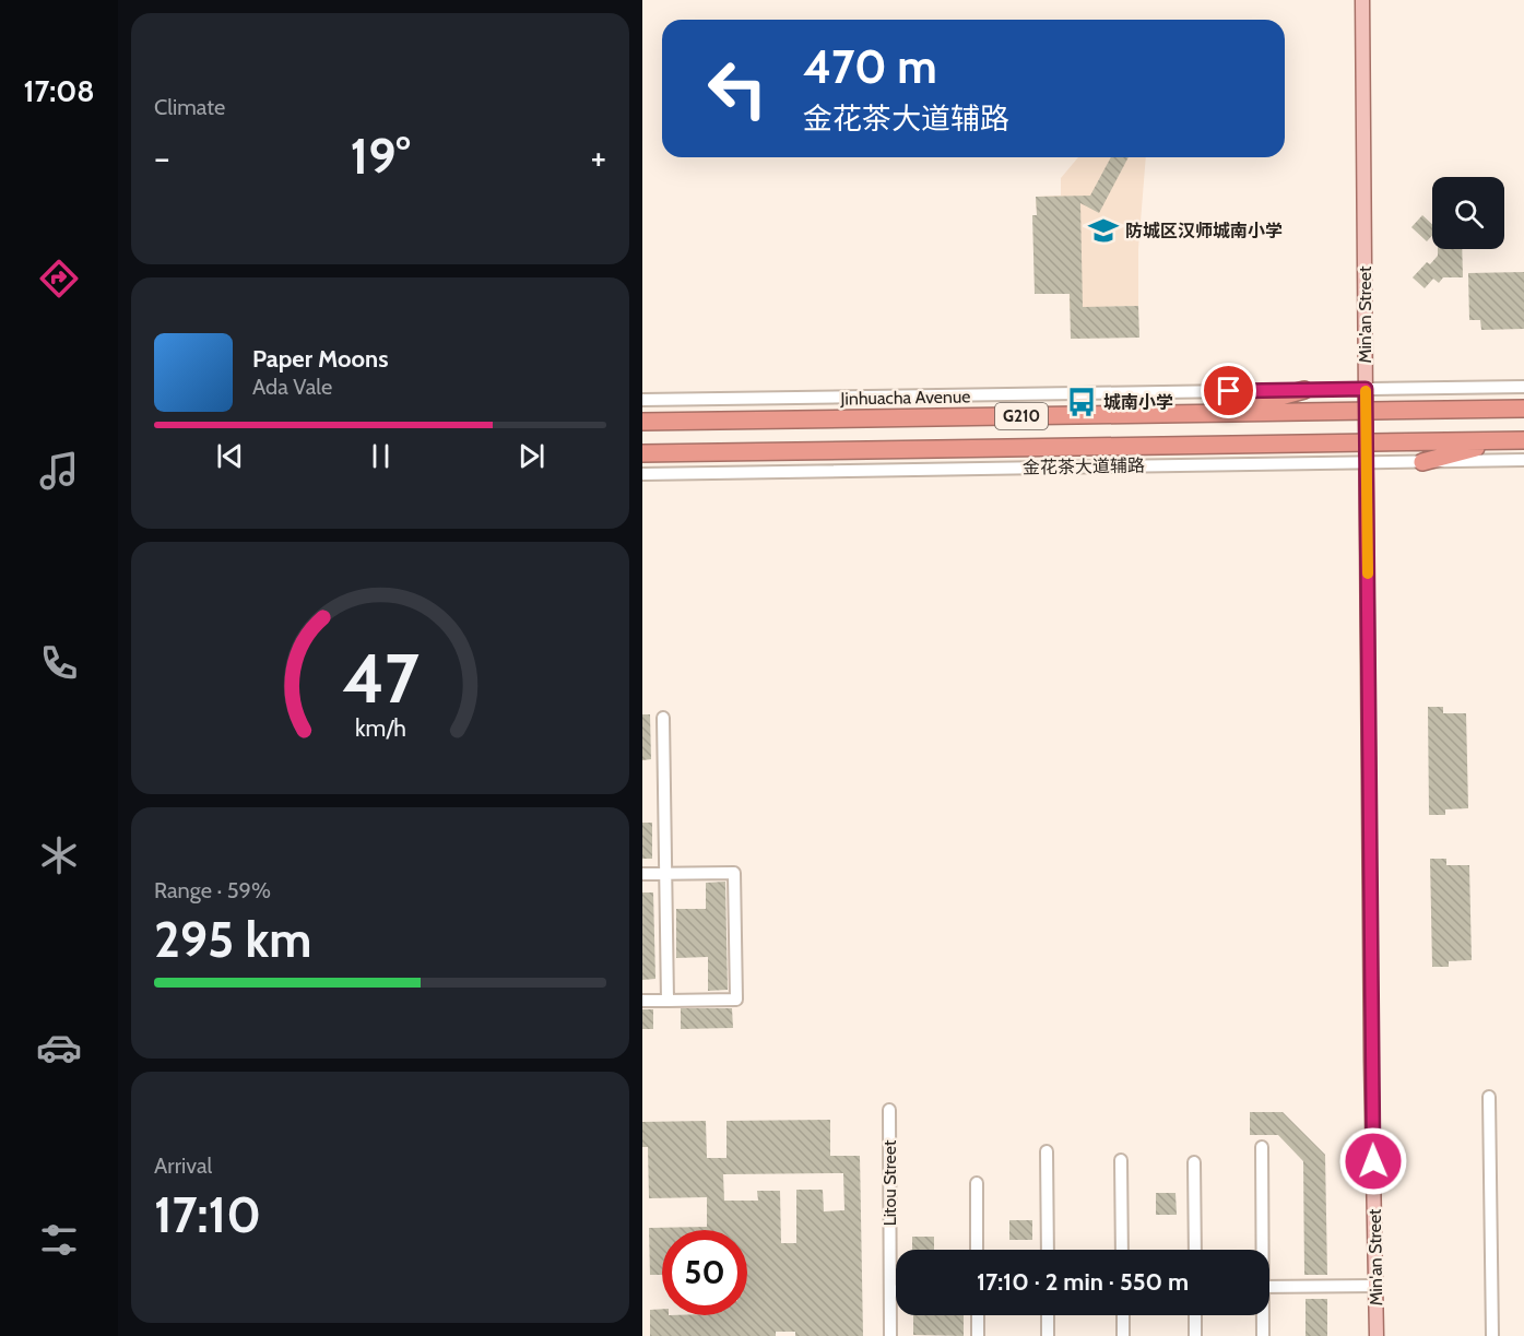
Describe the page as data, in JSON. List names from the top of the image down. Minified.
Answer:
{"streets":{"highway":["Jinhuacha Avenue","G210"],"main road":["Min'an Street"],"street":["金花茶大道辅路","Litou Street"]},"crossings":[["Min'an Street","Jinhuacha Avenue"],["Min'an Street","G210"],["Min'an Street","金花茶大道辅路"]],"places":{"school or university":["防城区汉师城南小学"],"bus stop":["城南小学"]},"page":{"tabs":"17:08","tile":["Climate",["Range · 59%","295 km"],["Arrival","17:10"]],"turn":["470 m","金花茶大道辅路"],"heat":["−","19°","+"],"song":["Paper Moons","Ada Vale"],"limit":"50","trip":"17:10 · 2 min · 550 m","gauge":["47","km/h"]}}
